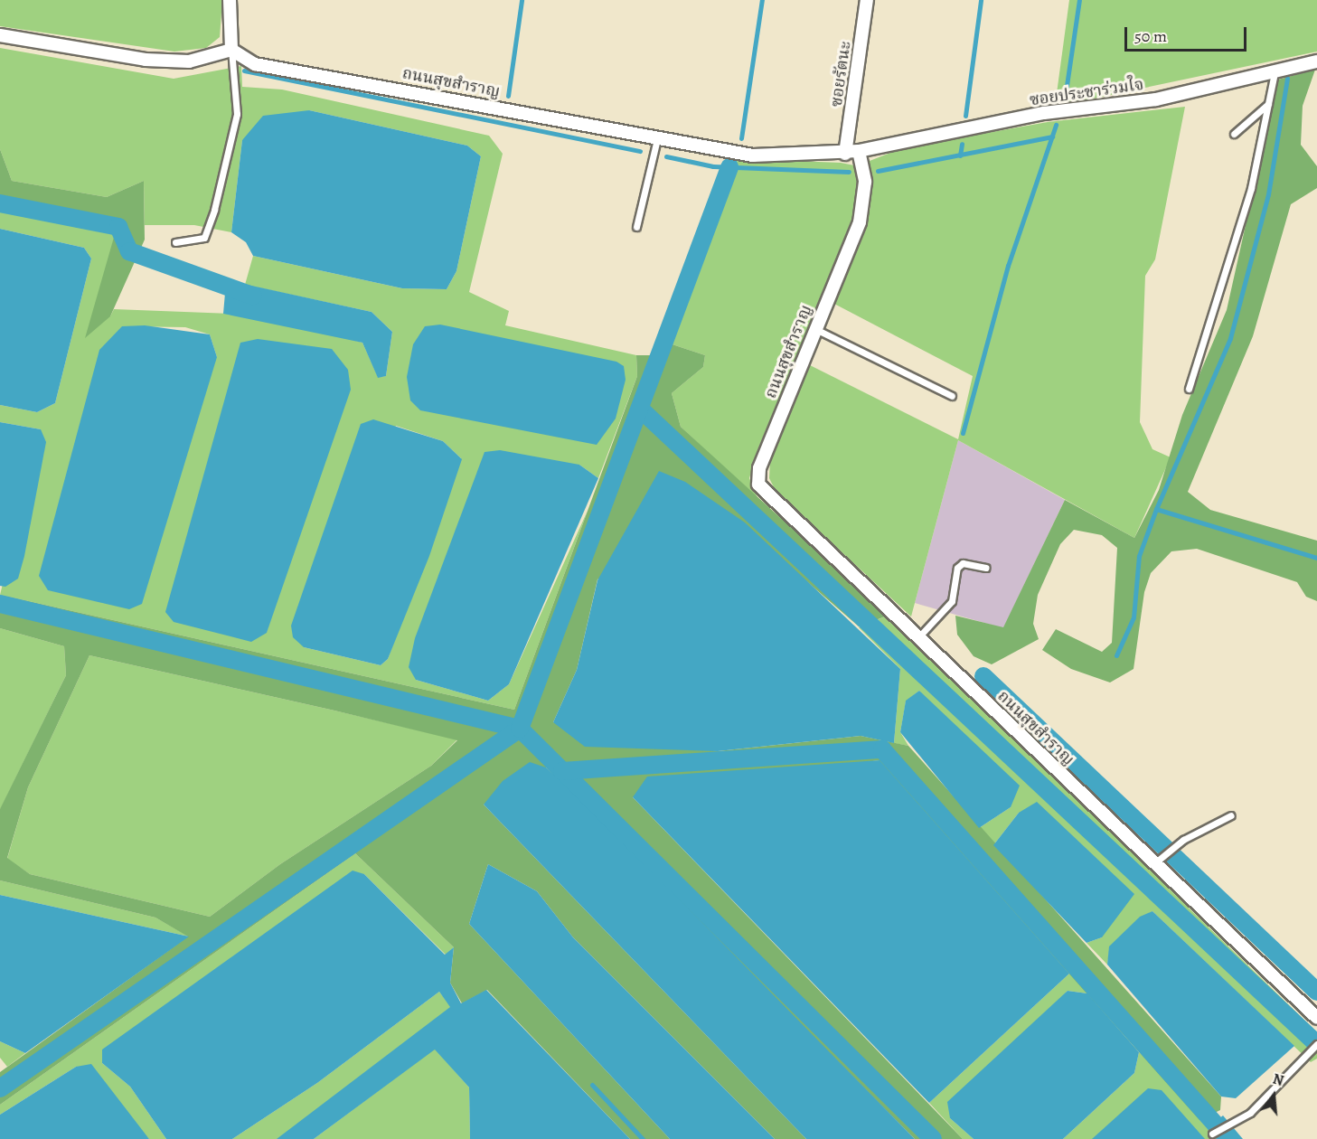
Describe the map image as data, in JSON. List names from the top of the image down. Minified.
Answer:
{"streets":{"street":["ซอยรัตนะ","ถนนสุขสำราญ","ซอยประชาร่วมใจ"]},"crossings":[["ซอยรัตนะ","ถนนสุขสำราญ"],["ถนนสุขสำราญ","ซอยประชาร่วมใจ"]],"scale_bar":"50 m","north":"top"}
